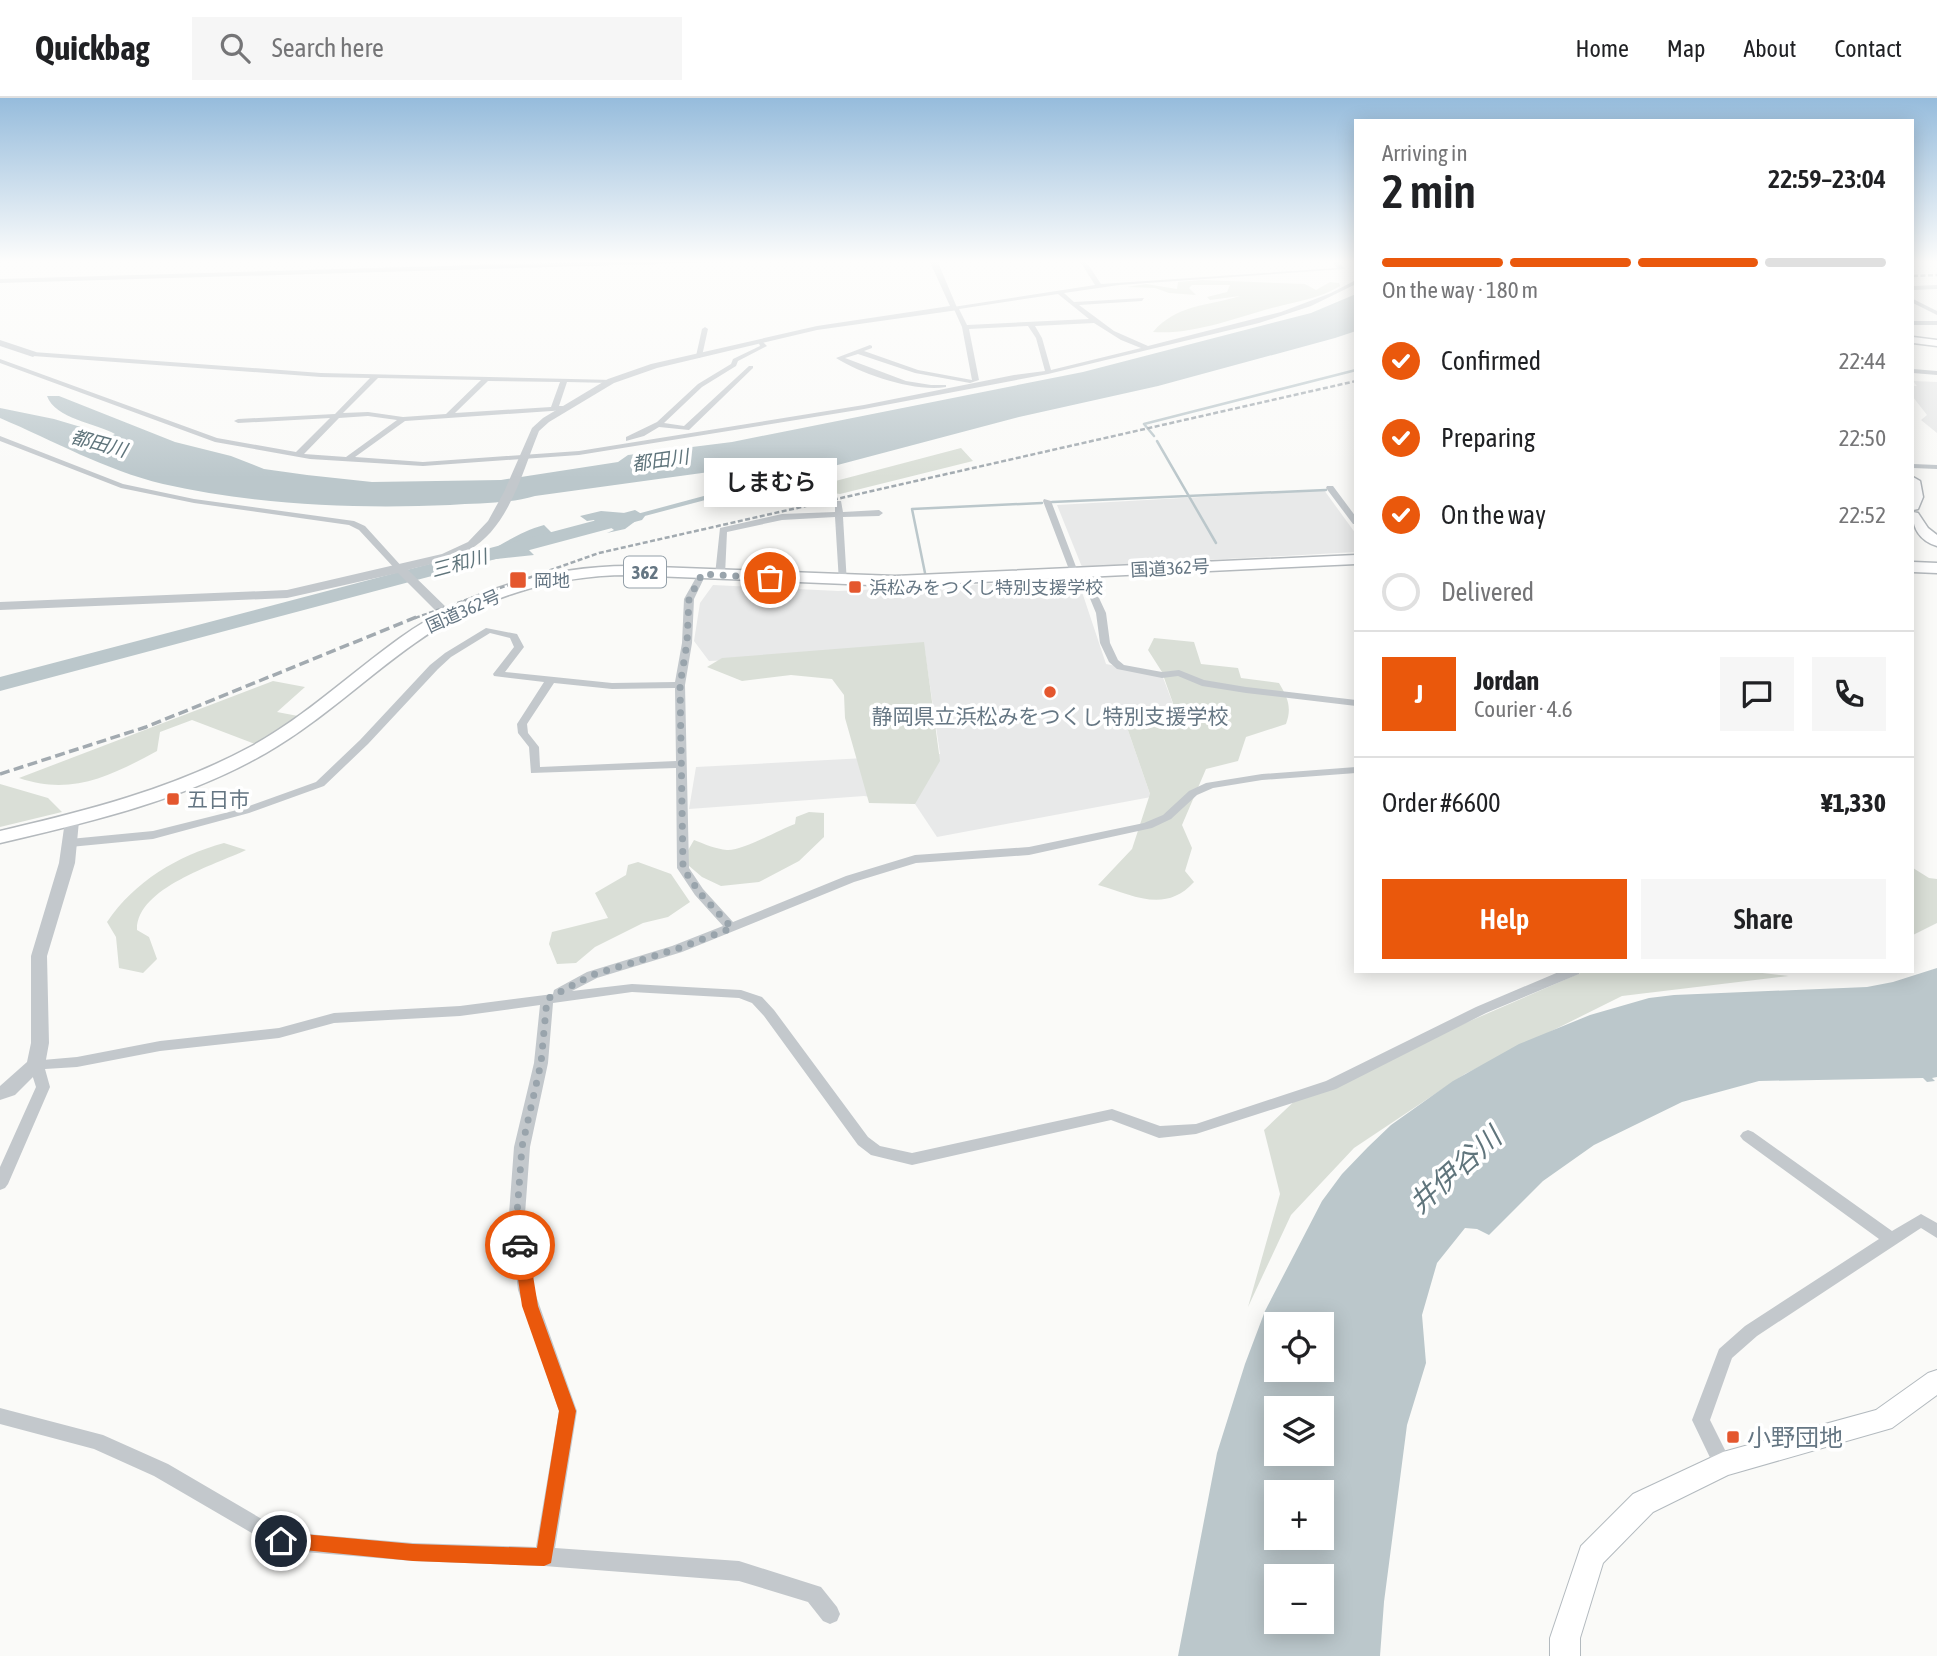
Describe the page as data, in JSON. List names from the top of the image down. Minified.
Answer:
{"streets":{"highway":["国道362号","362"]},"water":["都田川","三和川","井伊谷川"],"places":{"other":["しまむら","静岡県立浜松みをつくし特別支援学校"],"transit":["岡地","浜松みをつくし特別支援学校","五日市","小野団地"]},"page":{"header":"Quickbag","search":"Search here","nav":["Home","Map","About","Contact"],"heading":["2 min","Arriving in","22:59–23:04"],"panel":["Jordan","Courier · 4.6","Order #6600","¥1,330"],"bar":"On the way · 180 m","list":[["Confirmed","22:44"],["Preparing","22:50"],["On the way","22:52"],"Delivered"],"bubble":"しまむら","round":"J","buttons":["Help","Share"],"map_buttons":["+","−"]}}
